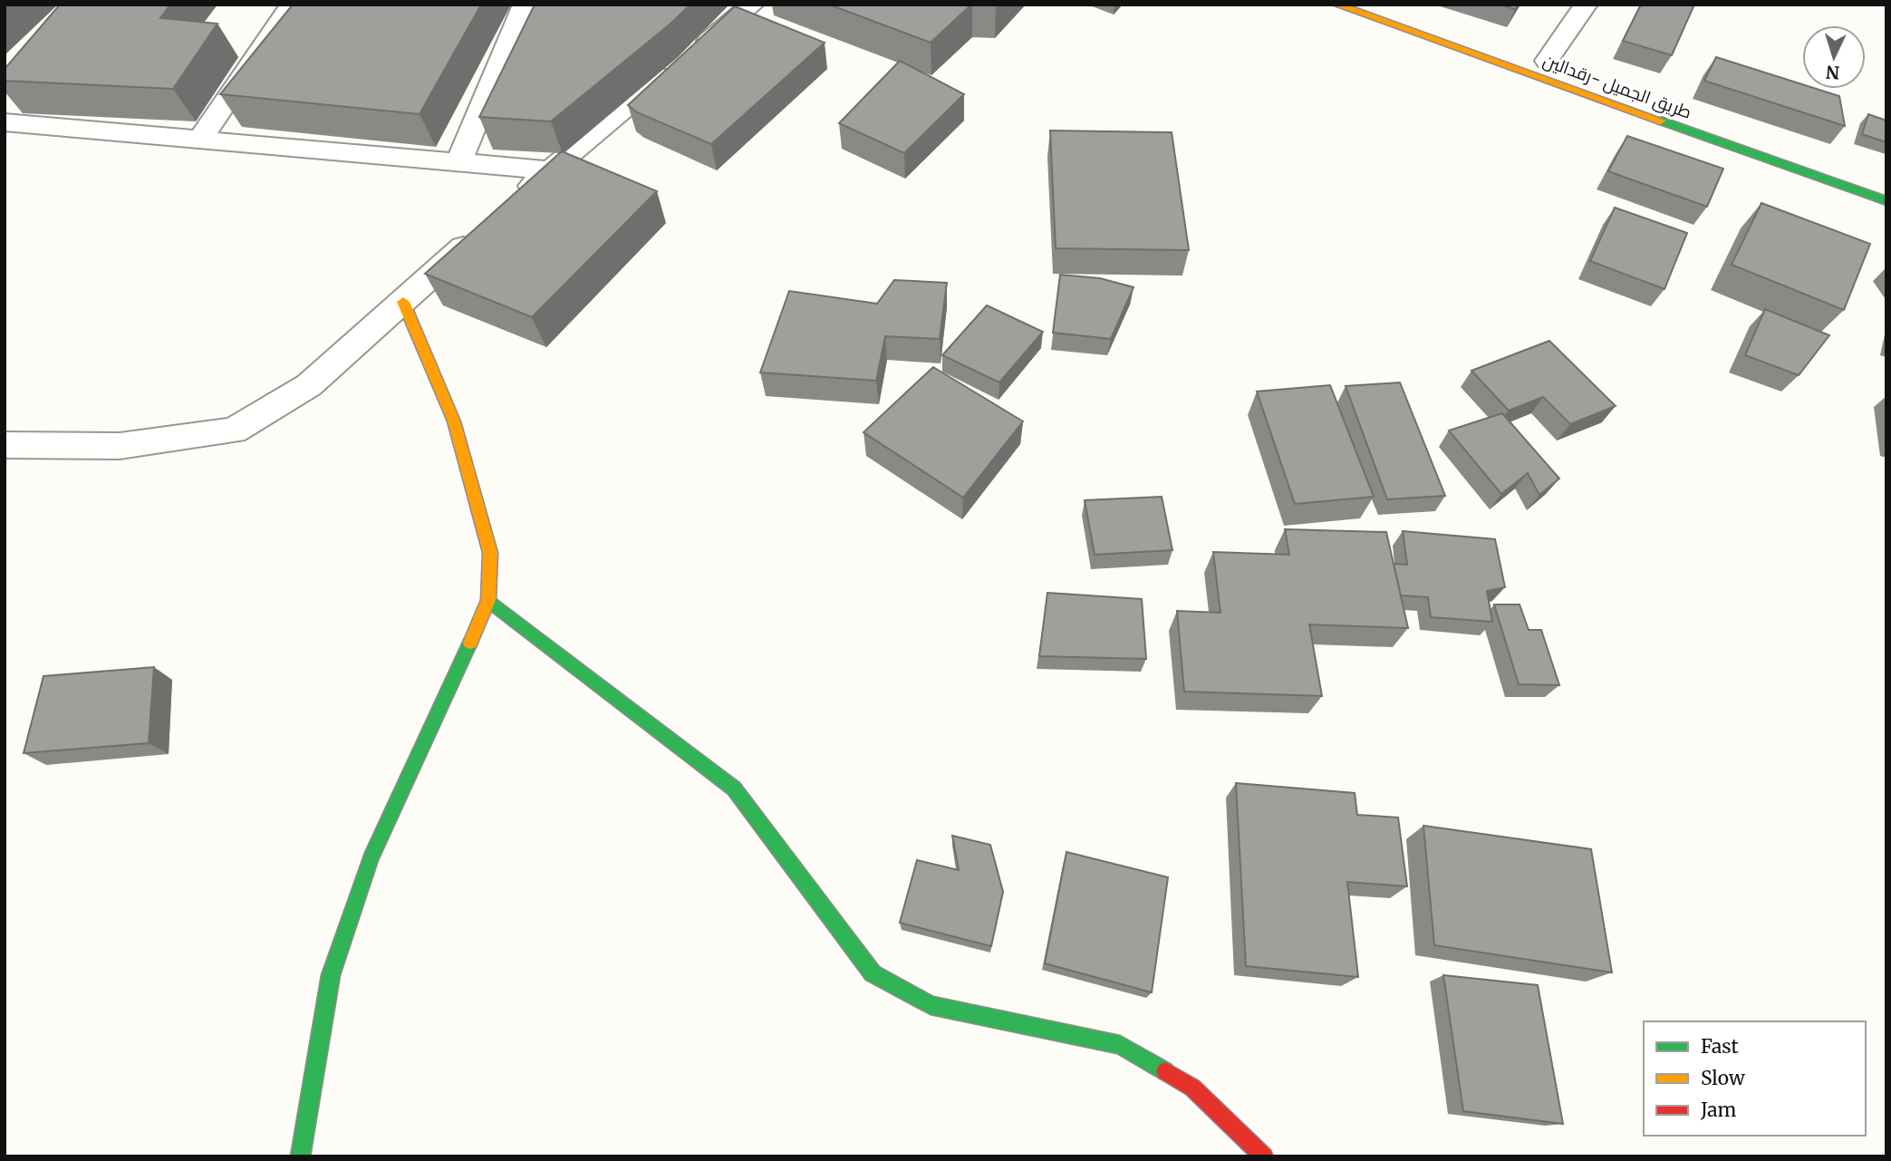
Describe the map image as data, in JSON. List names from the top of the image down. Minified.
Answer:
{"streets":{"street":["طريق الجميل -رقدالين"]},"legend":["Fast","Slow","Jam"],"north":"bottom"}
